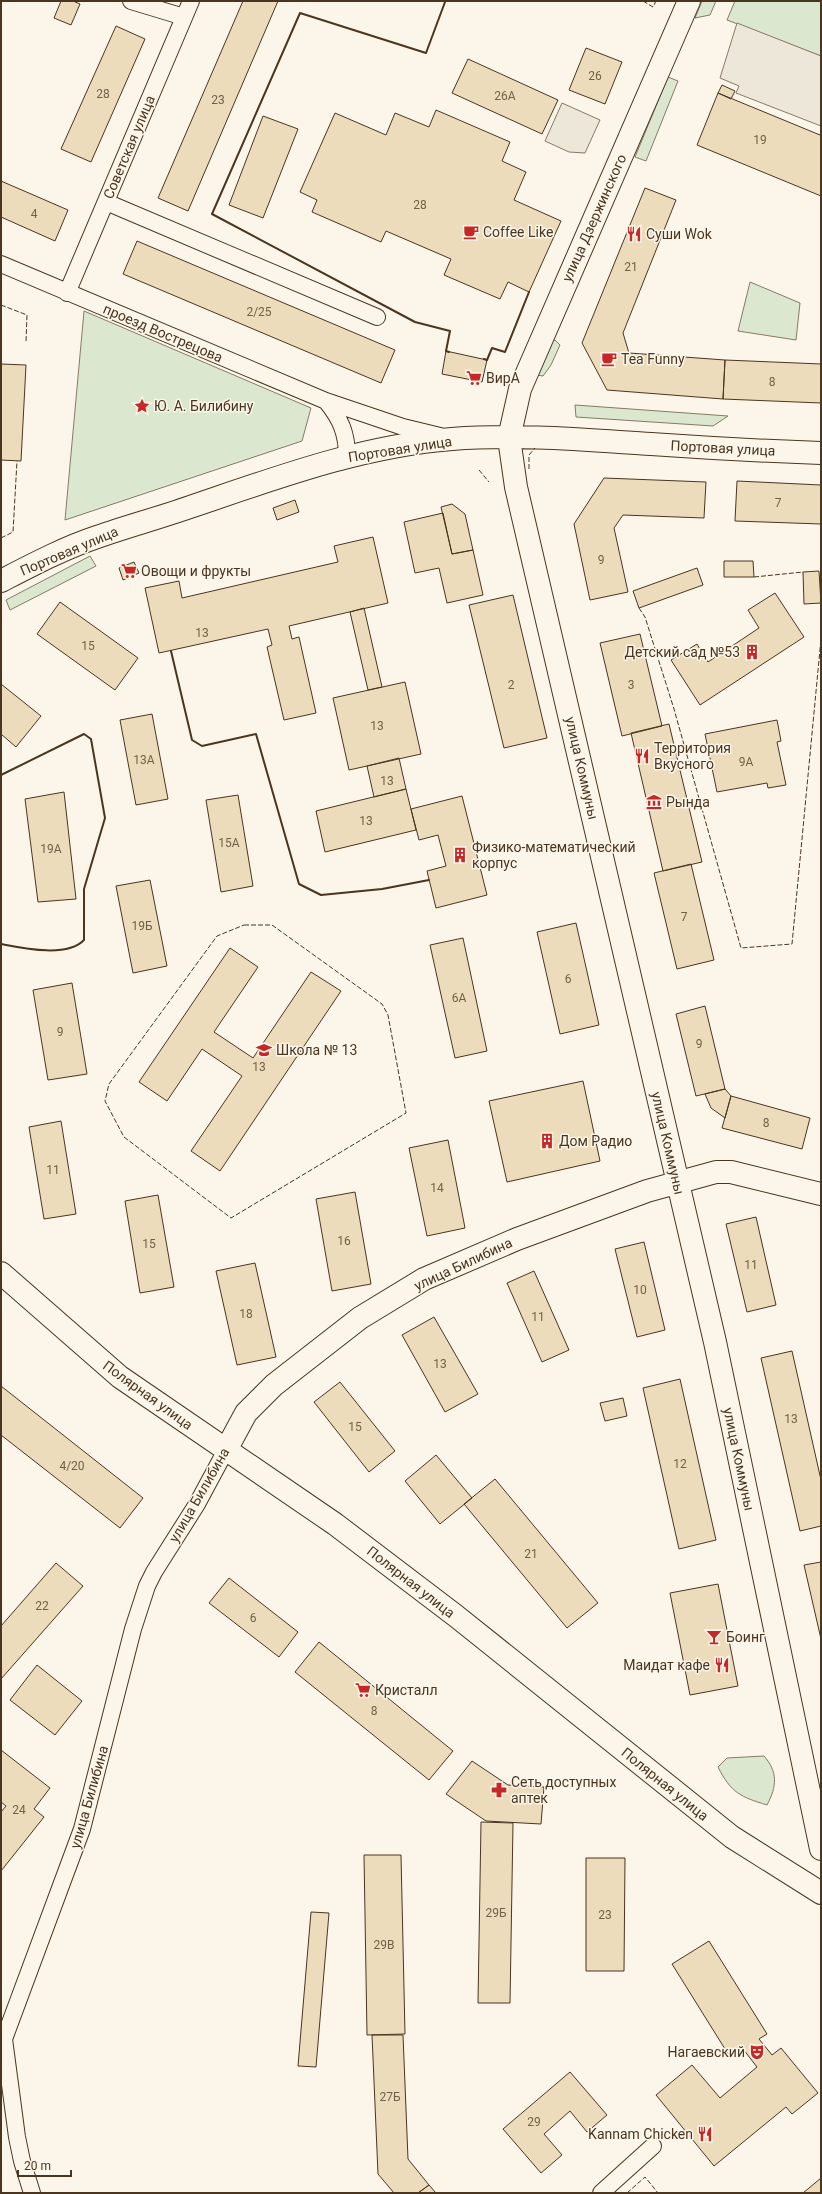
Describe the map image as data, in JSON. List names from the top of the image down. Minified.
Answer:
{"streets":{"street":["Советская улица","улица Дзержинского","проезд Вострецова","Портовая улица","улица Коммуны","улица Билибина","Полярная улица"]},"crossings":[["Советская улица","проезд Вострецова"],["улица Дзержинского","Портовая улица"],["улица Дзержинского","улица Коммуны"],["проезд Вострецова","Портовая улица"],["Портовая улица","улица Коммуны"],["улица Коммуны","улица Билибина"],["улица Билибина","Полярная улица"]],"places":{"cafe":["Coffee Like","Tea Funny"],"restaurant":["Суши Wok","Территория Вкусного","Маидат кафе","Kannam Chicken"],"supermarket":["ВирА","Овощи и фрукты","Кристалл"],"place":["Ю. А. Билибину"],"building":["Детский сад №53","Физико-математический корпус","Дом Радио"],"museum":["Рында"],"school or university":["Школа № 13"],"bar":["Боинг"],"pharmacy":["Сеть доступных аптек"],"theatre":["Нагаевский"]},"house_numbers":["26","28","26А","23","19","28","4","21","2/25","8","7","9","13","15","2","3","13","13А","9А","13","13","15А","19А","7","19Б","6","6А","9","9","13","8","11","14","16","15","11","10","18","11","13","13","15","12","4/20","21","22","6","8","24","29Б","23","29В","27Б","29"],"scale_bar":"20 m"}
